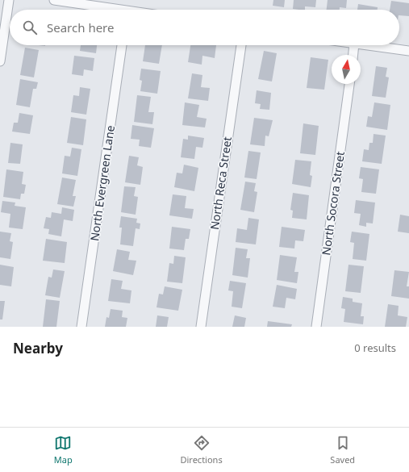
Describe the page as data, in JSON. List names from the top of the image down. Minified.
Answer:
{"streets":{"street":["North Evergreen Lane","North Reca Street","North Socora Street"]},"north":"top","page":{"search":"Search here","heading":["Nearby","0 results"],"nav":["Map","Directions","Saved"]}}
